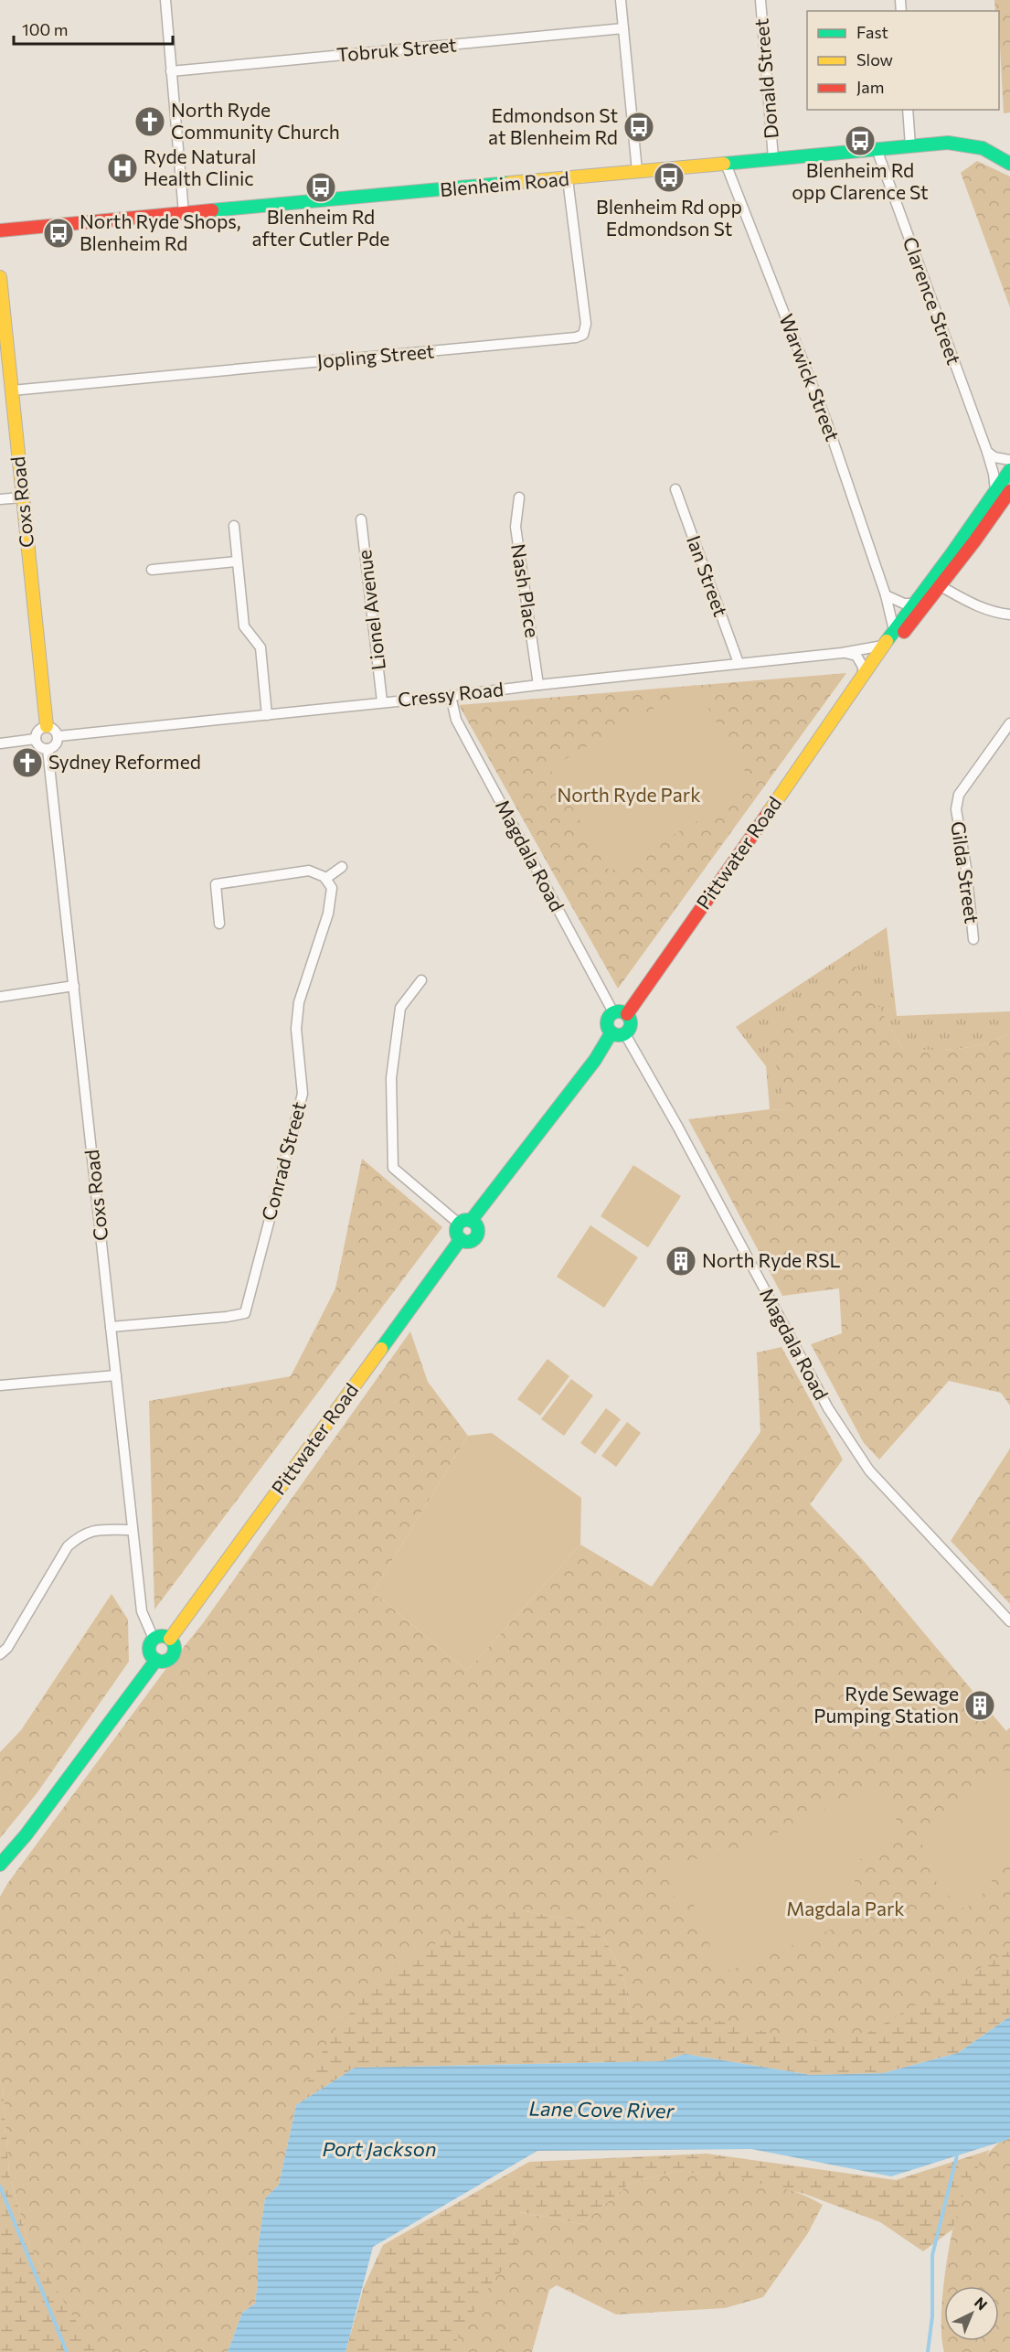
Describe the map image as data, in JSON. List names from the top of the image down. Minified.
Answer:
{"streets":{"main road":["Blenheim Road","Coxs Road","Pittwater Road"],"street":["Tobruk Street","Donald Street","Clarence Street","Jopling Street","Warwick Street","Ian Street","Nash Place","Lionel Avenue","Cressy Road","Magdala Road","Gilda Street","Conrad Street"]},"crossings":[["Donald Street","Blenheim Road"],["Blenheim Road","Clarence Street"],["Blenheim Road","Jopling Street"],["Blenheim Road","Warwick Street"],["Clarence Street","Pittwater Road"],["Jopling Street","Coxs Road"],["Warwick Street","Pittwater Road"],["Coxs Road","Cressy Road"],["Coxs Road","Pittwater Road"],["Coxs Road","Conrad Street"],["Ian Street","Cressy Road"],["Nash Place","Cressy Road"],["Lionel Avenue","Cressy Road"],["Cressy Road","Pittwater Road"],["Cressy Road","Magdala Road"],["Pittwater Road","Magdala Road"]],"water":["Lane Cove River","Port Jackson"],"parks":["North Ryde Park","Magdala Park"],"places":{"church":["North Ryde Community Church","Sydney Reformed"],"bus stop":["Edmondson St at Blenheim Rd","Blenheim Rd opp Clarence St","Blenheim Rd opp Edmondson St","Blenheim Rd after Cutler Pde","North Ryde Shops, Blenheim Rd"],"hospital":["Ryde Natural Health Clinic"],"building":["North Ryde RSL","Ryde Sewage Pumping Station"]},"legend":["Fast","Slow","Jam"],"scale_bar":"100 m","north":"top right"}
